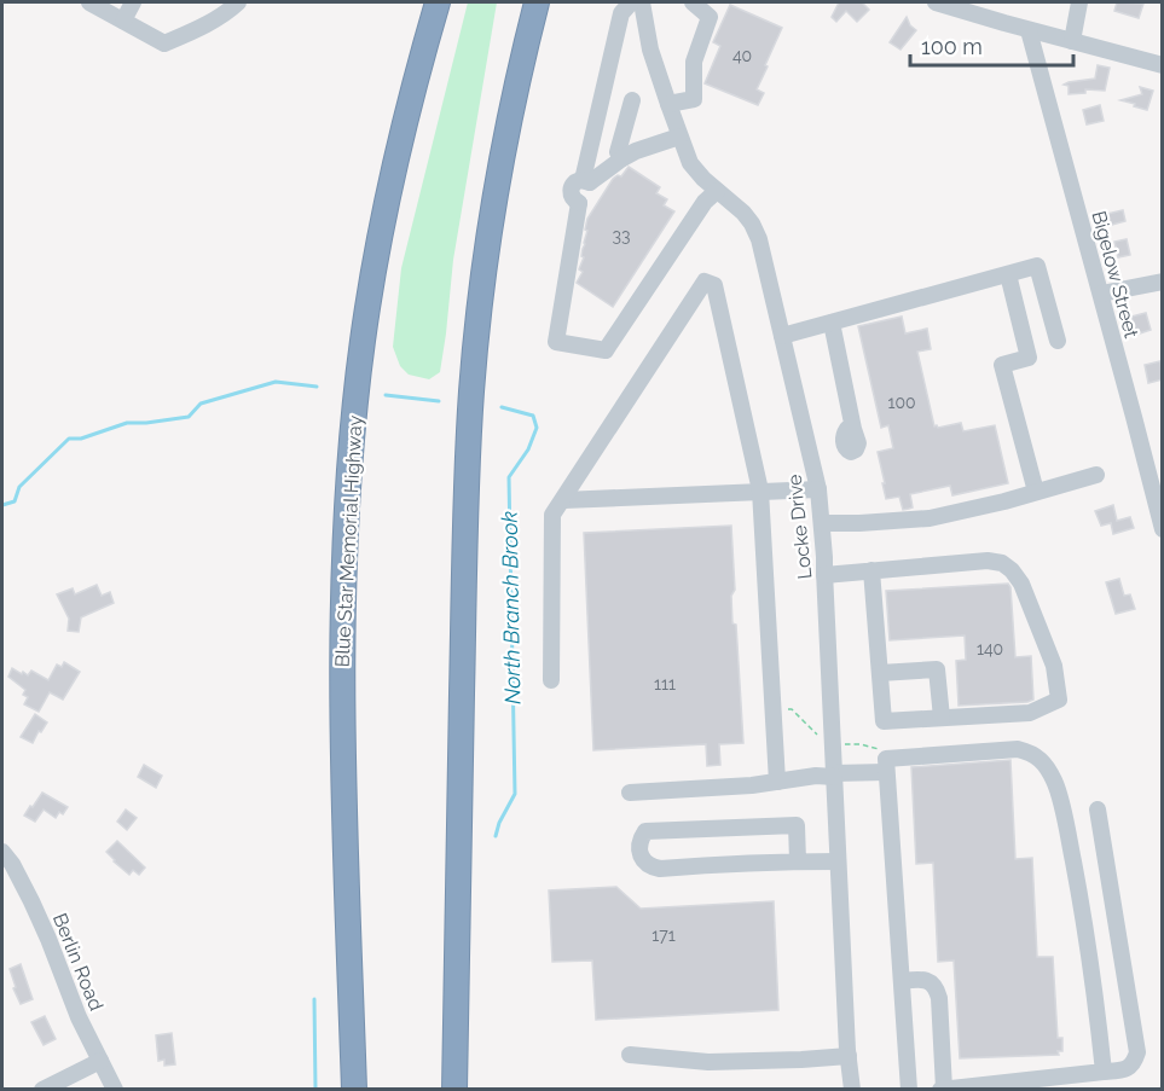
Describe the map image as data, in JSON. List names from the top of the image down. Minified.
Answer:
{"streets":{"highway":["Blue Star Memorial Highway"],"street":["Bigelow Street","Locke Drive","Berlin Road"]},"water":["North Branch Brook"],"house_numbers":["40","33","100","140","111","171"],"scale_bar":"100 m"}
